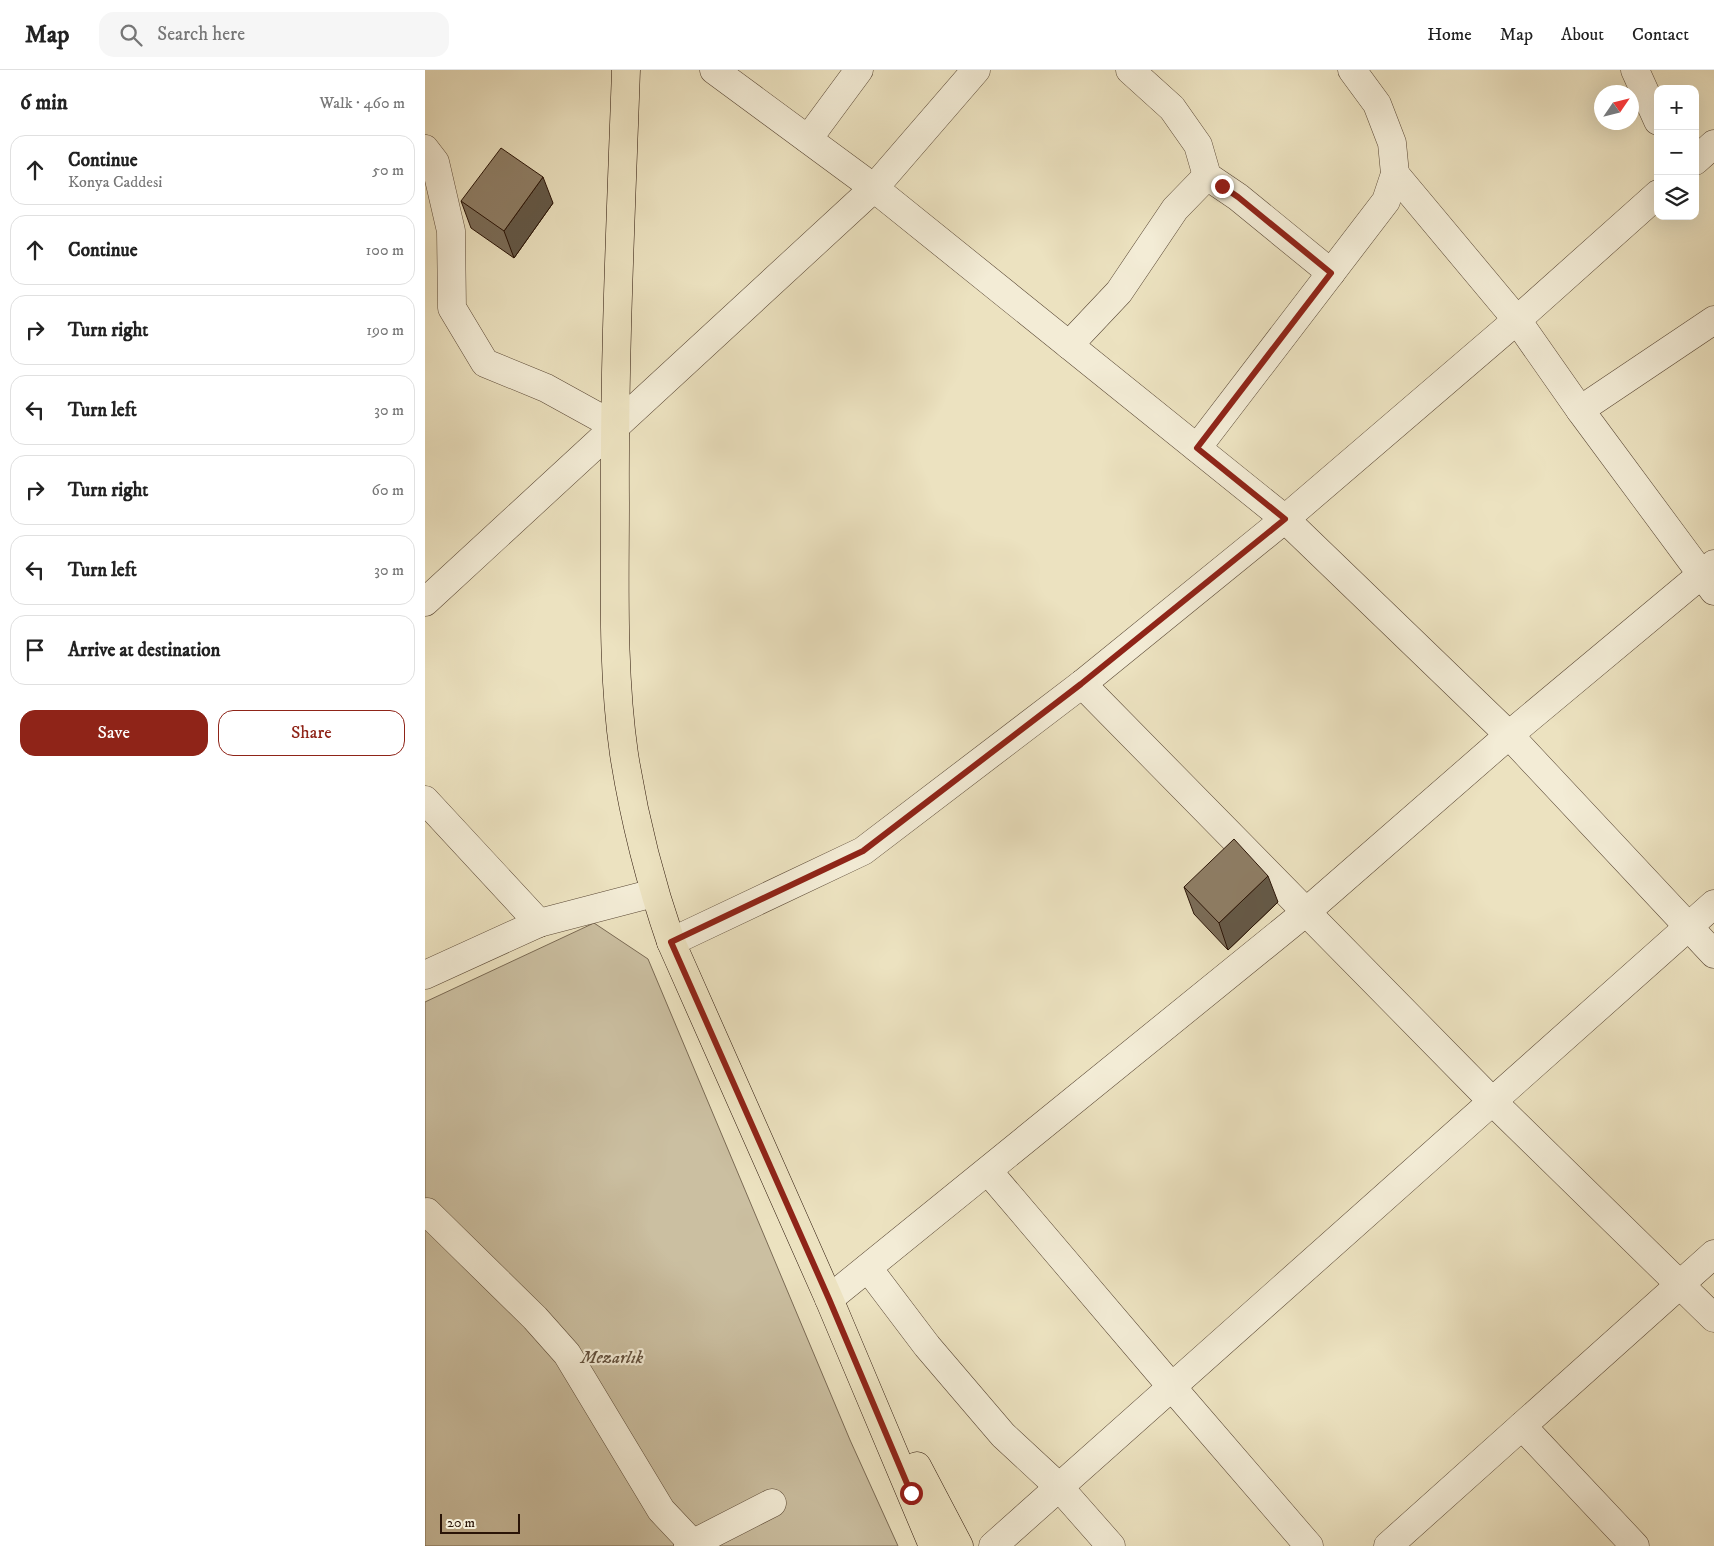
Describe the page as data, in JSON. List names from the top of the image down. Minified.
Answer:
{"parks":["Mezarlık"],"scale_bar":"20 m","north":"top right","page":{"header":"Map","search":"Search here","nav":["Home","Map","About","Contact"],"heading":["6 min","Walk · 460 m"],"map_buttons":["+","−"],"list":[["Continue","Konya Caddesi","50 m"],["Continue","100 m"],["Turn right","190 m"],["Turn left","30 m"],["Turn right","60 m"],["Turn left","30 m"],"Arrive at destination"],"buttons":["Save","Share"],"scale":"20 m"}}
